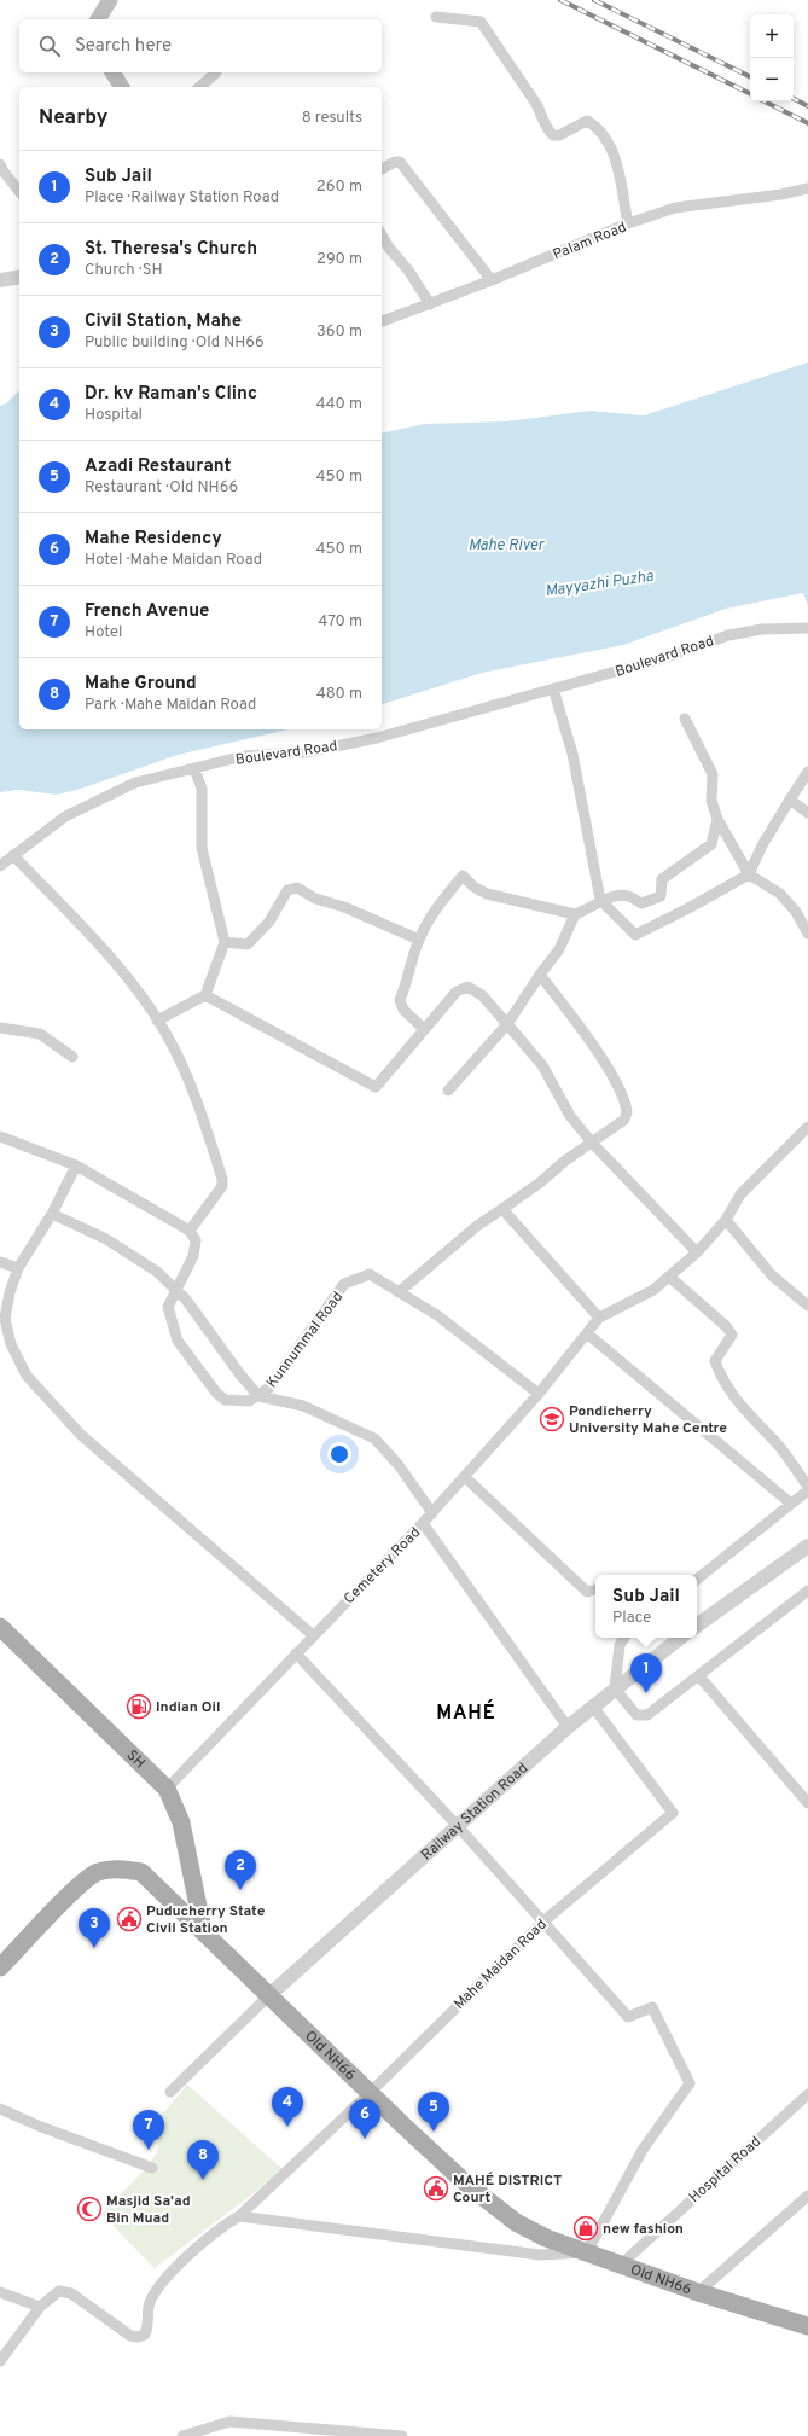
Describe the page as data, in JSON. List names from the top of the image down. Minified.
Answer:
{"streets":{"main road":["SH","Old NH66"],"street":["Palam Road","Boulevard Road","Kunnummal Road","Cemetery Road","Railway Station Road","Mahe Maidan Road","Hospital Road"]},"crossings":[["Cemetery Road","SH"],["Cemetery Road","Railway Station Road"],["SH","Old NH66"],["Railway Station Road","Mahe Maidan Road"],["Railway Station Road","Old NH66"],["Mahe Maidan Road","Old NH66"],["Old NH66","Hospital Road"]],"districts":["MAHÉ"],"water":["Mahe River","Mayyazhi Puzha"],"places":{"school or university":["Pondicherry University Mahe Centre"],"fuel station":["Indian Oil"],"public building":["Puducherry State Civil Station","MAHÉ DISTRICT Court"],"mosque":["Masjid Sa'ad Bin Muad"],"shop":["new fashion"]},"page":{"map_buttons":["+","−"],"search":"Search here","heading":["Nearby","8 results"],"list":[{"mark":"1","name":"Sub Jail","note":"Place · Railway Station Road","value":"260 m"},{"mark":"2","name":"St. Theresa's Church","note":"Church · SH","value":"290 m"},{"mark":"3","name":"Civil Station, Mahe","note":"Public building · Old NH66","value":"360 m"},{"mark":"4","name":"Dr. kv Raman's Clinc","note":"Hospital","value":"440 m"},{"mark":"5","name":"Azadi Restaurant","note":"Restaurant · Old NH66","value":"450 m"},{"mark":"6","name":"Mahe Residency","note":"Hotel · Mahe Maidan Road","value":"450 m"},{"mark":"7","name":"French Avenue","note":"Hotel","value":"470 m"},{"mark":"8","name":"Mahe Ground","note":"Park · Mahe Maidan Road","value":"480 m"}],"popup":["Sub Jail","Place"],"pins":["1","2","3","4","5","6","7","8"]}}
